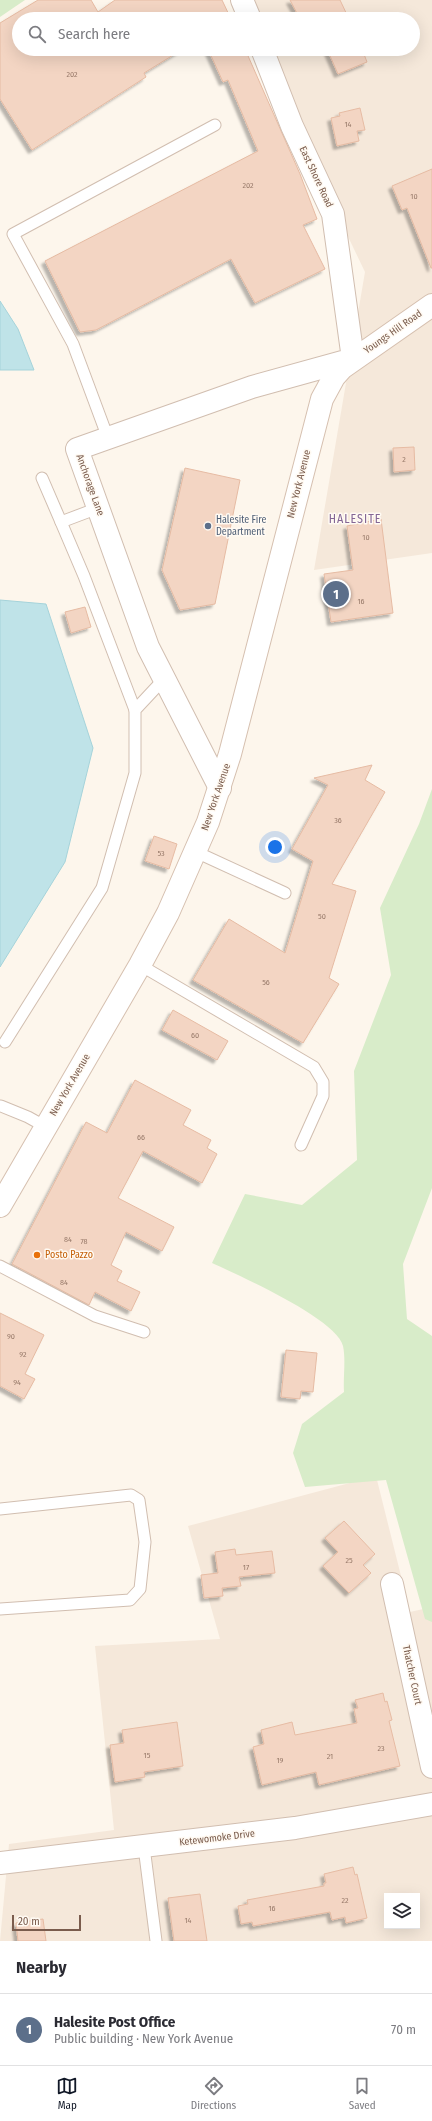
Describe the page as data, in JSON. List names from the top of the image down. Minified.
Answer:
{"streets":{"street":["East Shore Road","Youngs Hill Road","New York Avenue","Anchorage Lane","Thatcher Court","Ketewomoke Drive"]},"crossings":[["East Shore Road","Youngs Hill Road"],["East Shore Road","New York Avenue"],["East Shore Road","Anchorage Lane"],["Youngs Hill Road","New York Avenue"],["Youngs Hill Road","Anchorage Lane"],["New York Avenue","Anchorage Lane"]],"districts":["HALESITE"],"places":["Halesite Fire Department","Posto Pazzo"],"house_numbers":["202","14","202","10","2","10","16","36","53","50","56","60","66","84","78","84","90","92","94","25","17","23","15","21","19","22","16","14"],"scale_bar":"20 m","page":{"search":"Search here","pins":"1","scale":"20 m","heading":"Nearby","list":[{"mark":"1","name":"Halesite Post Office","note":"Public building · New York Avenue","value":"70 m"}],"nav":["Map","Directions","Saved"]}}
